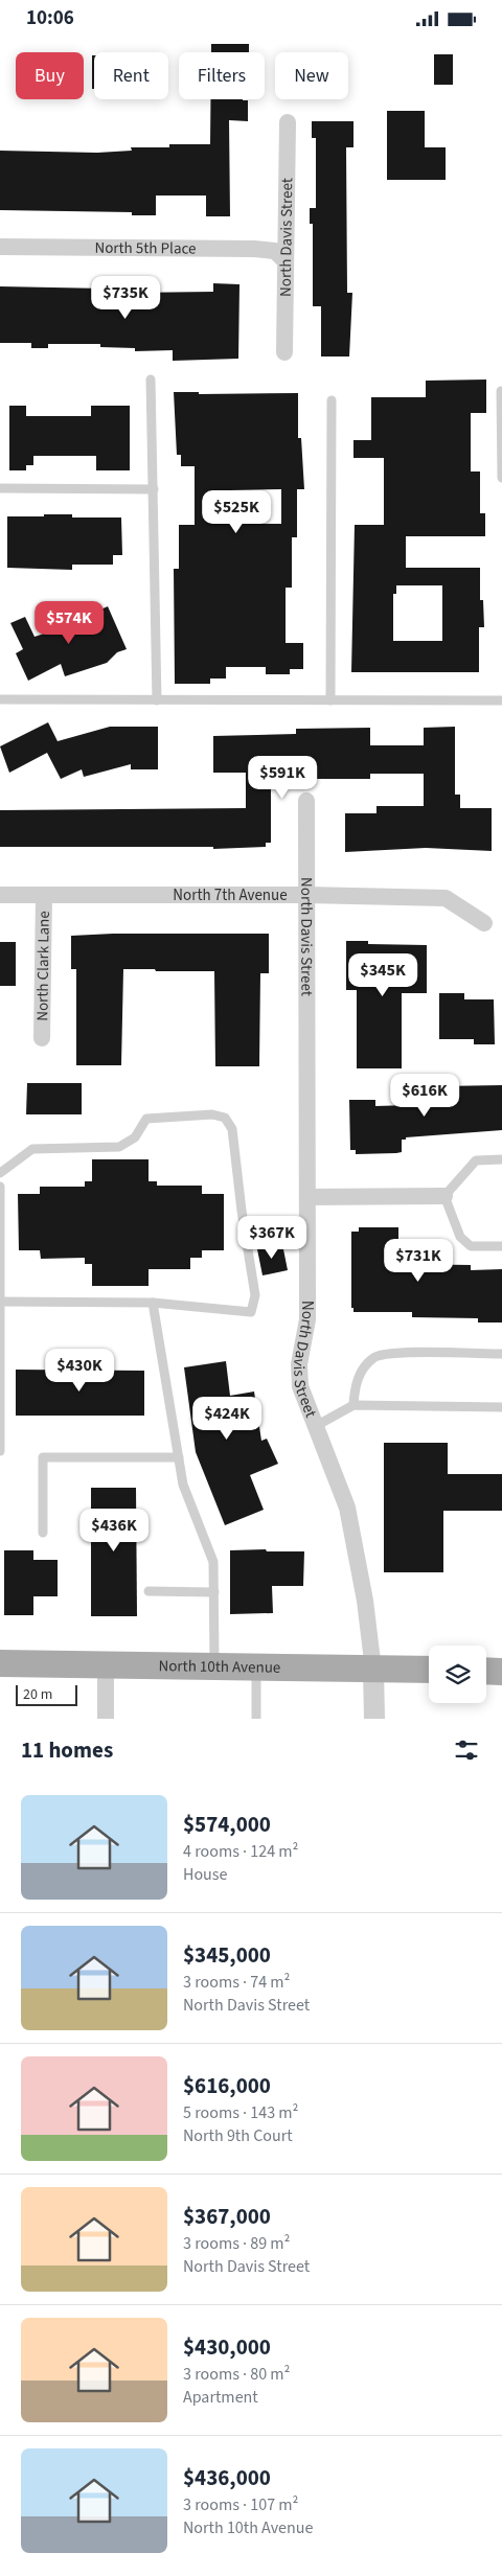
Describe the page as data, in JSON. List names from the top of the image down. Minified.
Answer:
{"streets":{"main road":["North 10th Avenue"],"street":["North Davis Street","North 5th Place","North 7th Avenue","North Clark Lane"]},"crossings":[["North Davis Street","North 5th Place"],["North Davis Street","North 7th Avenue"],["North Davis Street","North 10th Avenue"],["North 7th Avenue","North Clark Lane"]],"scale_bar":"20 m","page":{"status":"10:06","chip":["Buy","Rent","Filters","New"],"price":["$735K","$525K","$574K","$591K","$345K","$616K","$367K","$731K","$430K","$424K","$436K"],"scale":"20 m","heading":"11 homes","list":[{"name":"$574,000","note":"4 rooms · 124 m² · House"},{"name":"$345,000","note":"3 rooms · 74 m² · North Davis Street"},{"name":"$616,000","note":"5 rooms · 143 m² · North 9th Court"},{"name":"$367,000","note":"3 rooms · 89 m² · North Davis Street"},{"name":"$430,000","note":"3 rooms · 80 m² · Apartment"},{"name":"$436,000","note":"3 rooms · 107 m² · North 10th Avenue"}]}}
